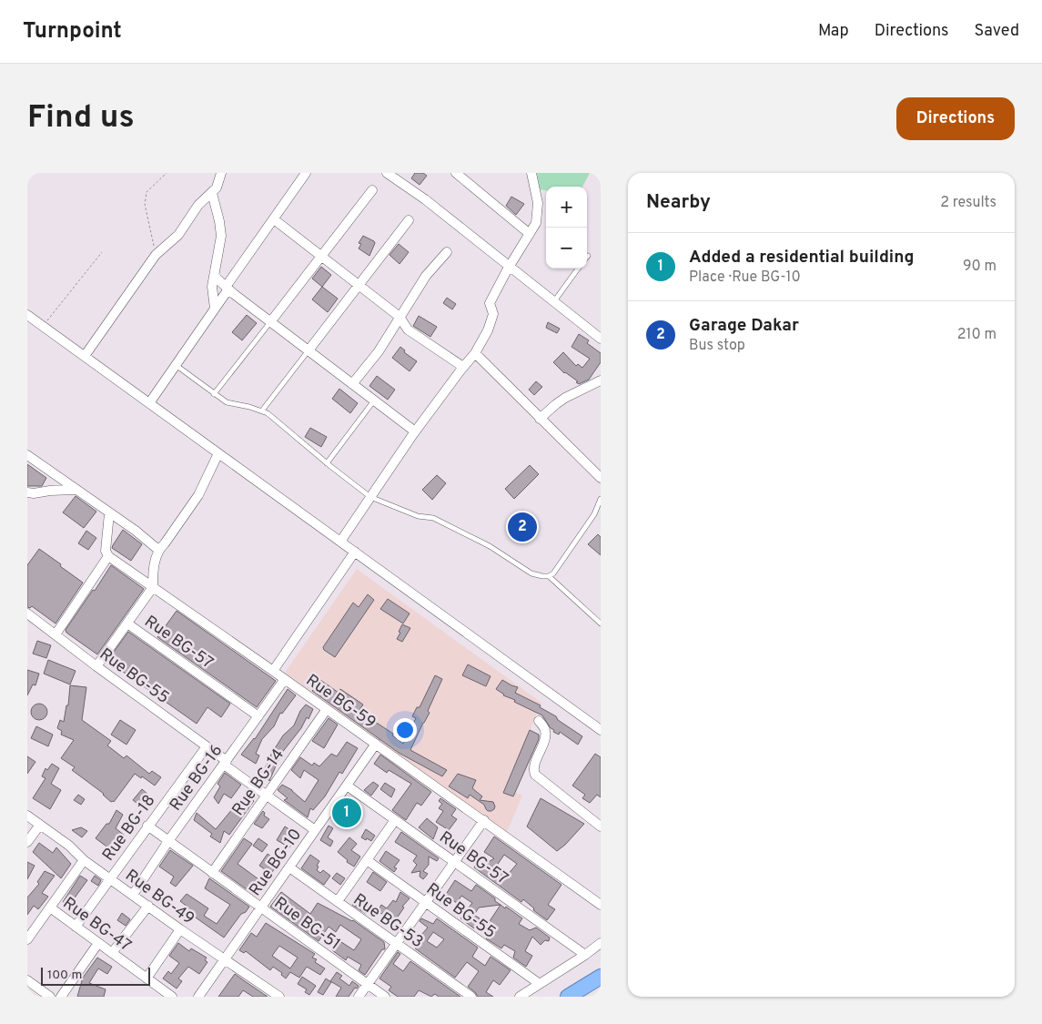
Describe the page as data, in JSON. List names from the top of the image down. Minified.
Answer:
{"streets":{"street":["Rue BG-57","Rue BG-55","Rue BG-59","Rue BG-16","Rue BG-14","Rue BG-18","Rue BG-10","Rue BG-49","Rue BG-53","Rue BG-51","Rue BG-47"]},"crossings":[["Rue BG-57","Rue BG-16"],["Rue BG-57","Rue BG-10"],["Rue BG-55","Rue BG-16"],["Rue BG-55","Rue BG-14"],["Rue BG-55","Rue BG-18"],["Rue BG-55","Rue BG-10"],["Rue BG-59","Rue BG-16"],["Rue BG-59","Rue BG-14"],["Rue BG-59","Rue BG-10"],["Rue BG-16","Rue BG-49"],["Rue BG-16","Rue BG-51"],["Rue BG-14","Rue BG-51"],["Rue BG-18","Rue BG-49"],["Rue BG-18","Rue BG-51"],["Rue BG-18","Rue BG-47"],["Rue BG-10","Rue BG-49"],["Rue BG-10","Rue BG-53"],["Rue BG-10","Rue BG-51"]],"scale_bar":"100 m","page":{"header":"Turnpoint","nav":["Map","Directions","Saved"],"buttons":"Directions","title":"Find us","heading":["Nearby","2 results"],"map_buttons":["+","−"],"list":[{"mark":"1","name":"Added a residential building","note":"Place · Rue BG-10","value":"90 m"},{"mark":"2","name":"Garage Dakar","note":"Bus stop","value":"210 m"}],"pins":["2","1"],"scale":"100 m"}}
